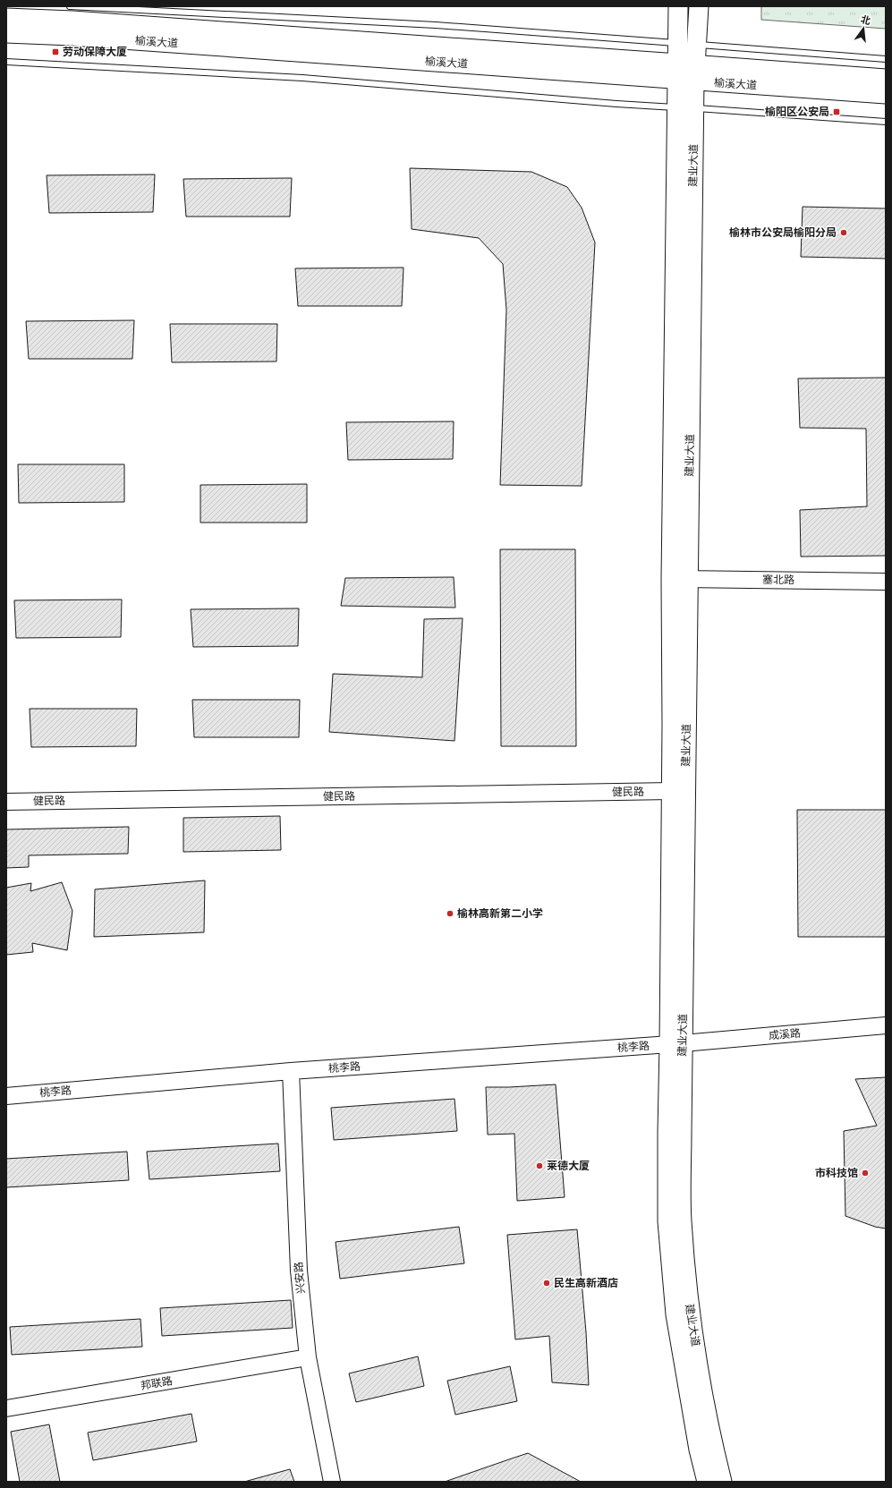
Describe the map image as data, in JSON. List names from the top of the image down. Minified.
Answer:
{"streets":{"main road":["榆溪大道","建业大道"],"street":["塞北路","健民路","成溪路","桃李路","兴安路","邦联路"]},"crossings":[["榆溪大道","建业大道"],["建业大道","塞北路"],["建业大道","健民路"],["建业大道","成溪路"],["建业大道","桃李路"],["成溪路","桃李路"],["桃李路","兴安路"],["兴安路","邦联路"]],"places":{"transit":["劳动保障大厦","榆阳区公安局"],"other":["榆林市公安局榆阳分局","榆林高新第二小学","莱德大厦","市科技馆","民生高新酒店"]},"north":"top"}
